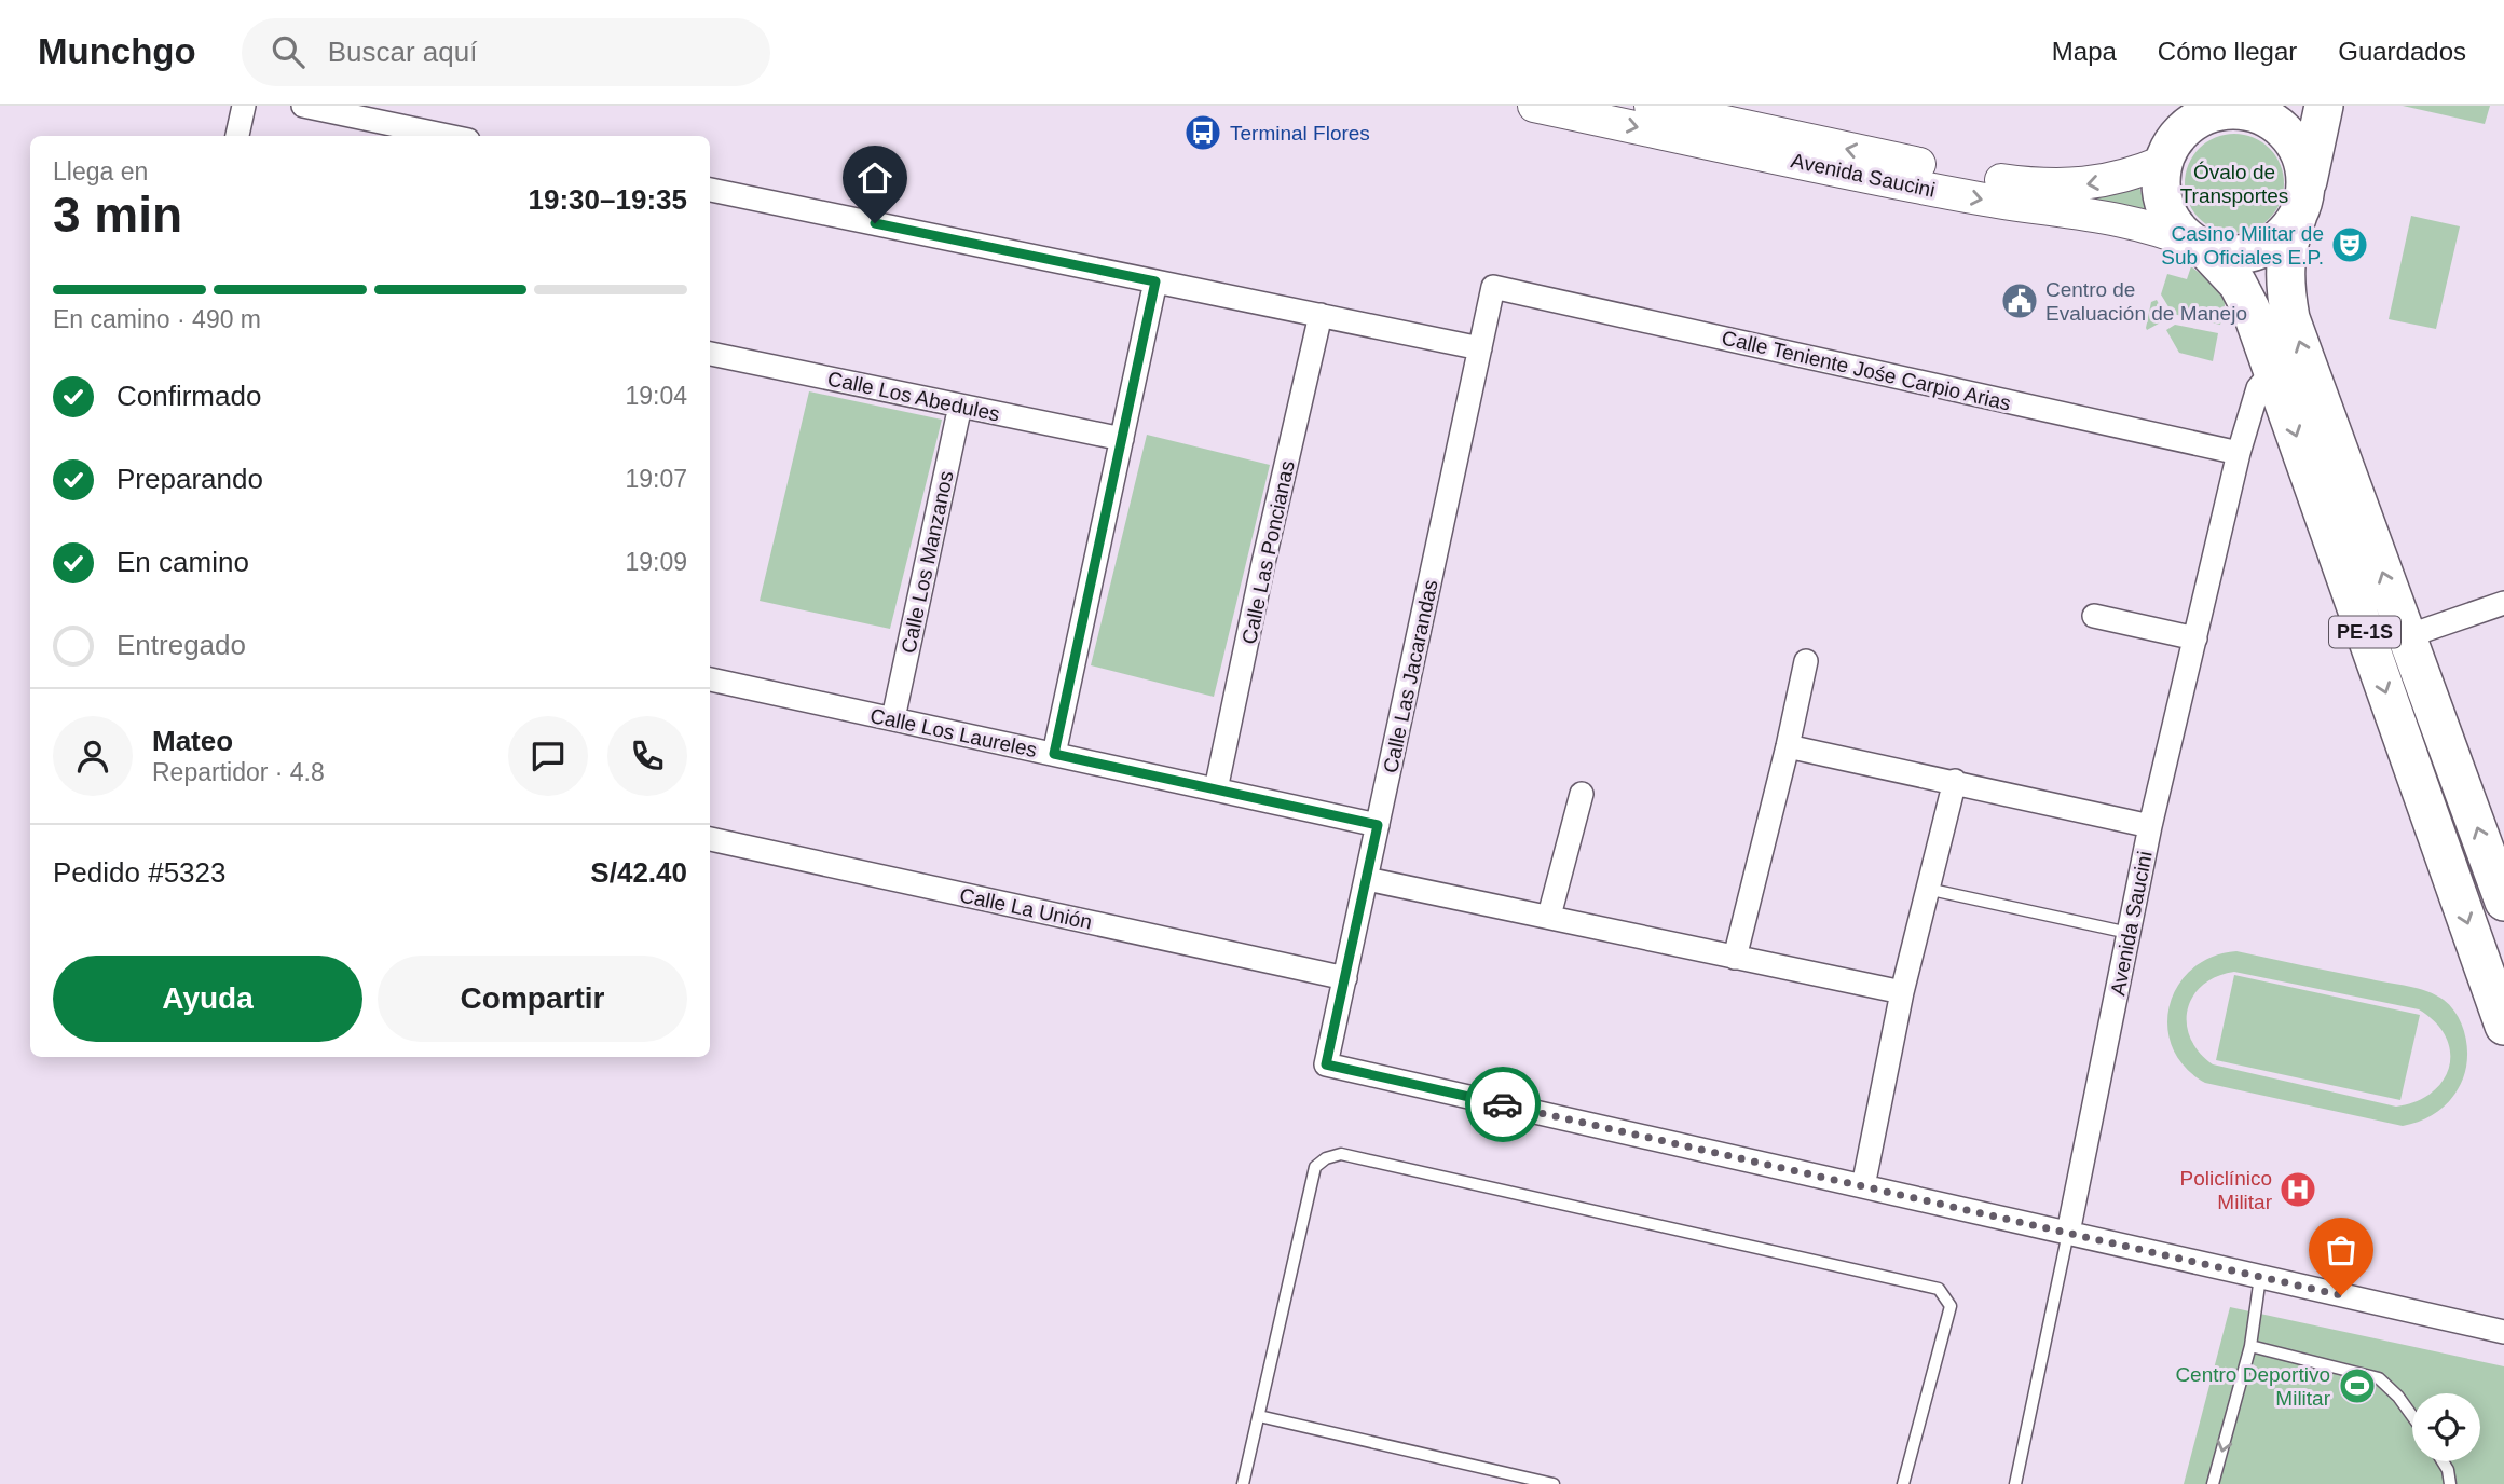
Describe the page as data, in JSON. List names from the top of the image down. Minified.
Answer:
{"streets":{"highway":["PE-1S"],"main road":["Avenida Saucini"],"street":["Calle Teniente Jośe Carpio Arias","Calle Los Abedules","Calle Las Poncianas","Calle Los Manzanos","Calle Las Jacarandas","Calle Los Laureles","Calle La Unión"]},"crossings":[["Avenida Saucini","Calle Teniente Jośe Carpio Arias"],["Avenida Saucini","PE-1S"],["Calle Teniente Jośe Carpio Arias","Calle Las Jacarandas"],["Calle Los Abedules","Calle Los Manzanos"],["Calle Las Poncianas","Calle Los Laureles"],["Calle Los Manzanos","Calle Los Laureles"],["Calle Las Jacarandas","Calle Los Laureles"],["Calle Las Jacarandas","Calle La Unión"]],"parks":["Óvalo de Transportes"],"places":{"bus stop":["Terminal Flores"],"theatre":["Casino Militar de Sub Oficiales E.P."],"public building":["Centro de Evaluación de Manejo"],"hospital":["Policlínico Militar"],"sports":["Centro Deportivo Militar"]},"page":{"header":"Munchgo","search":"Buscar aquí","nav":["Mapa","Cómo llegar","Guardados"],"heading":["3 min","Llega en","19:30–19:35"],"panel":["Mateo","Repartidor · 4.8","Pedido #5323","S/42.40"],"bar":"En camino · 490 m","list":[["Confirmado","19:04"],["Preparando","19:07"],["En camino","19:09"],"Entregado"],"buttons":["Ayuda","Compartir"]}}
